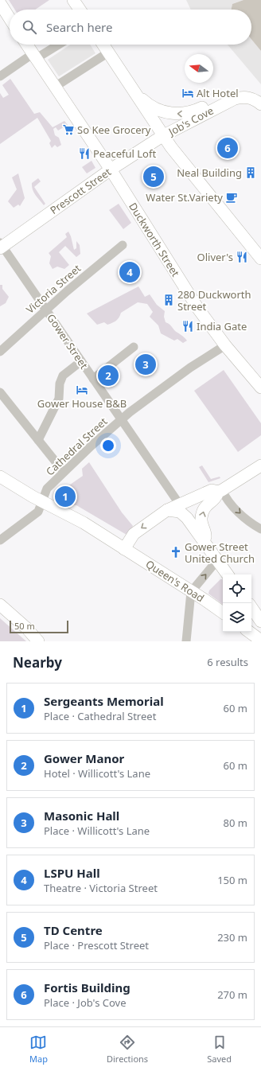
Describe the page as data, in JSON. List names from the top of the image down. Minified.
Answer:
{"streets":{"main road":["Job's Cove","Prescott Street","Duckworth Street","Queen's Road"],"street":["Victoria Street","Gower Street","Cathedral Street"]},"crossings":[["Job's Cove","Prescott Street"],["Prescott Street","Duckworth Street"],["Prescott Street","Gower Street"],["Duckworth Street","Cathedral Street"],["Victoria Street","Gower Street"],["Gower Street","Cathedral Street"],["Cathedral Street","Queen's Road"]],"places":{"hotel":["Alt Hotel","Gower House B&B"],"supermarket":["So Kee Grocery"],"restaurant":["Peaceful Loft","Oliver's","India Gate"],"building":["Neal Building","280 Duckworth Street"],"cafe":["Water St.Variety"],"church":["Gower Street United Church"]},"scale_bar":"50 m","north":"left","page":{"search":"Search here","pins":["6","5","4","3","2","1"],"scale":"50 m","heading":["Nearby","6 results"],"list":[{"mark":"1","name":"Sergeants Memorial","note":"Place · Cathedral Street","value":"60 m"},{"mark":"2","name":"Gower Manor","note":"Hotel · Willicott's Lane","value":"60 m"},{"mark":"3","name":"Masonic Hall","note":"Place · Willicott's Lane","value":"80 m"},{"mark":"4","name":"LSPU Hall","note":"Theatre · Victoria Street","value":"150 m"},{"mark":"5","name":"TD Centre","note":"Place · Prescott Street","value":"230 m"},{"mark":"6","name":"Fortis Building","note":"Place · Job's Cove","value":"270 m"}],"nav":["Map","Directions","Saved"]}}
